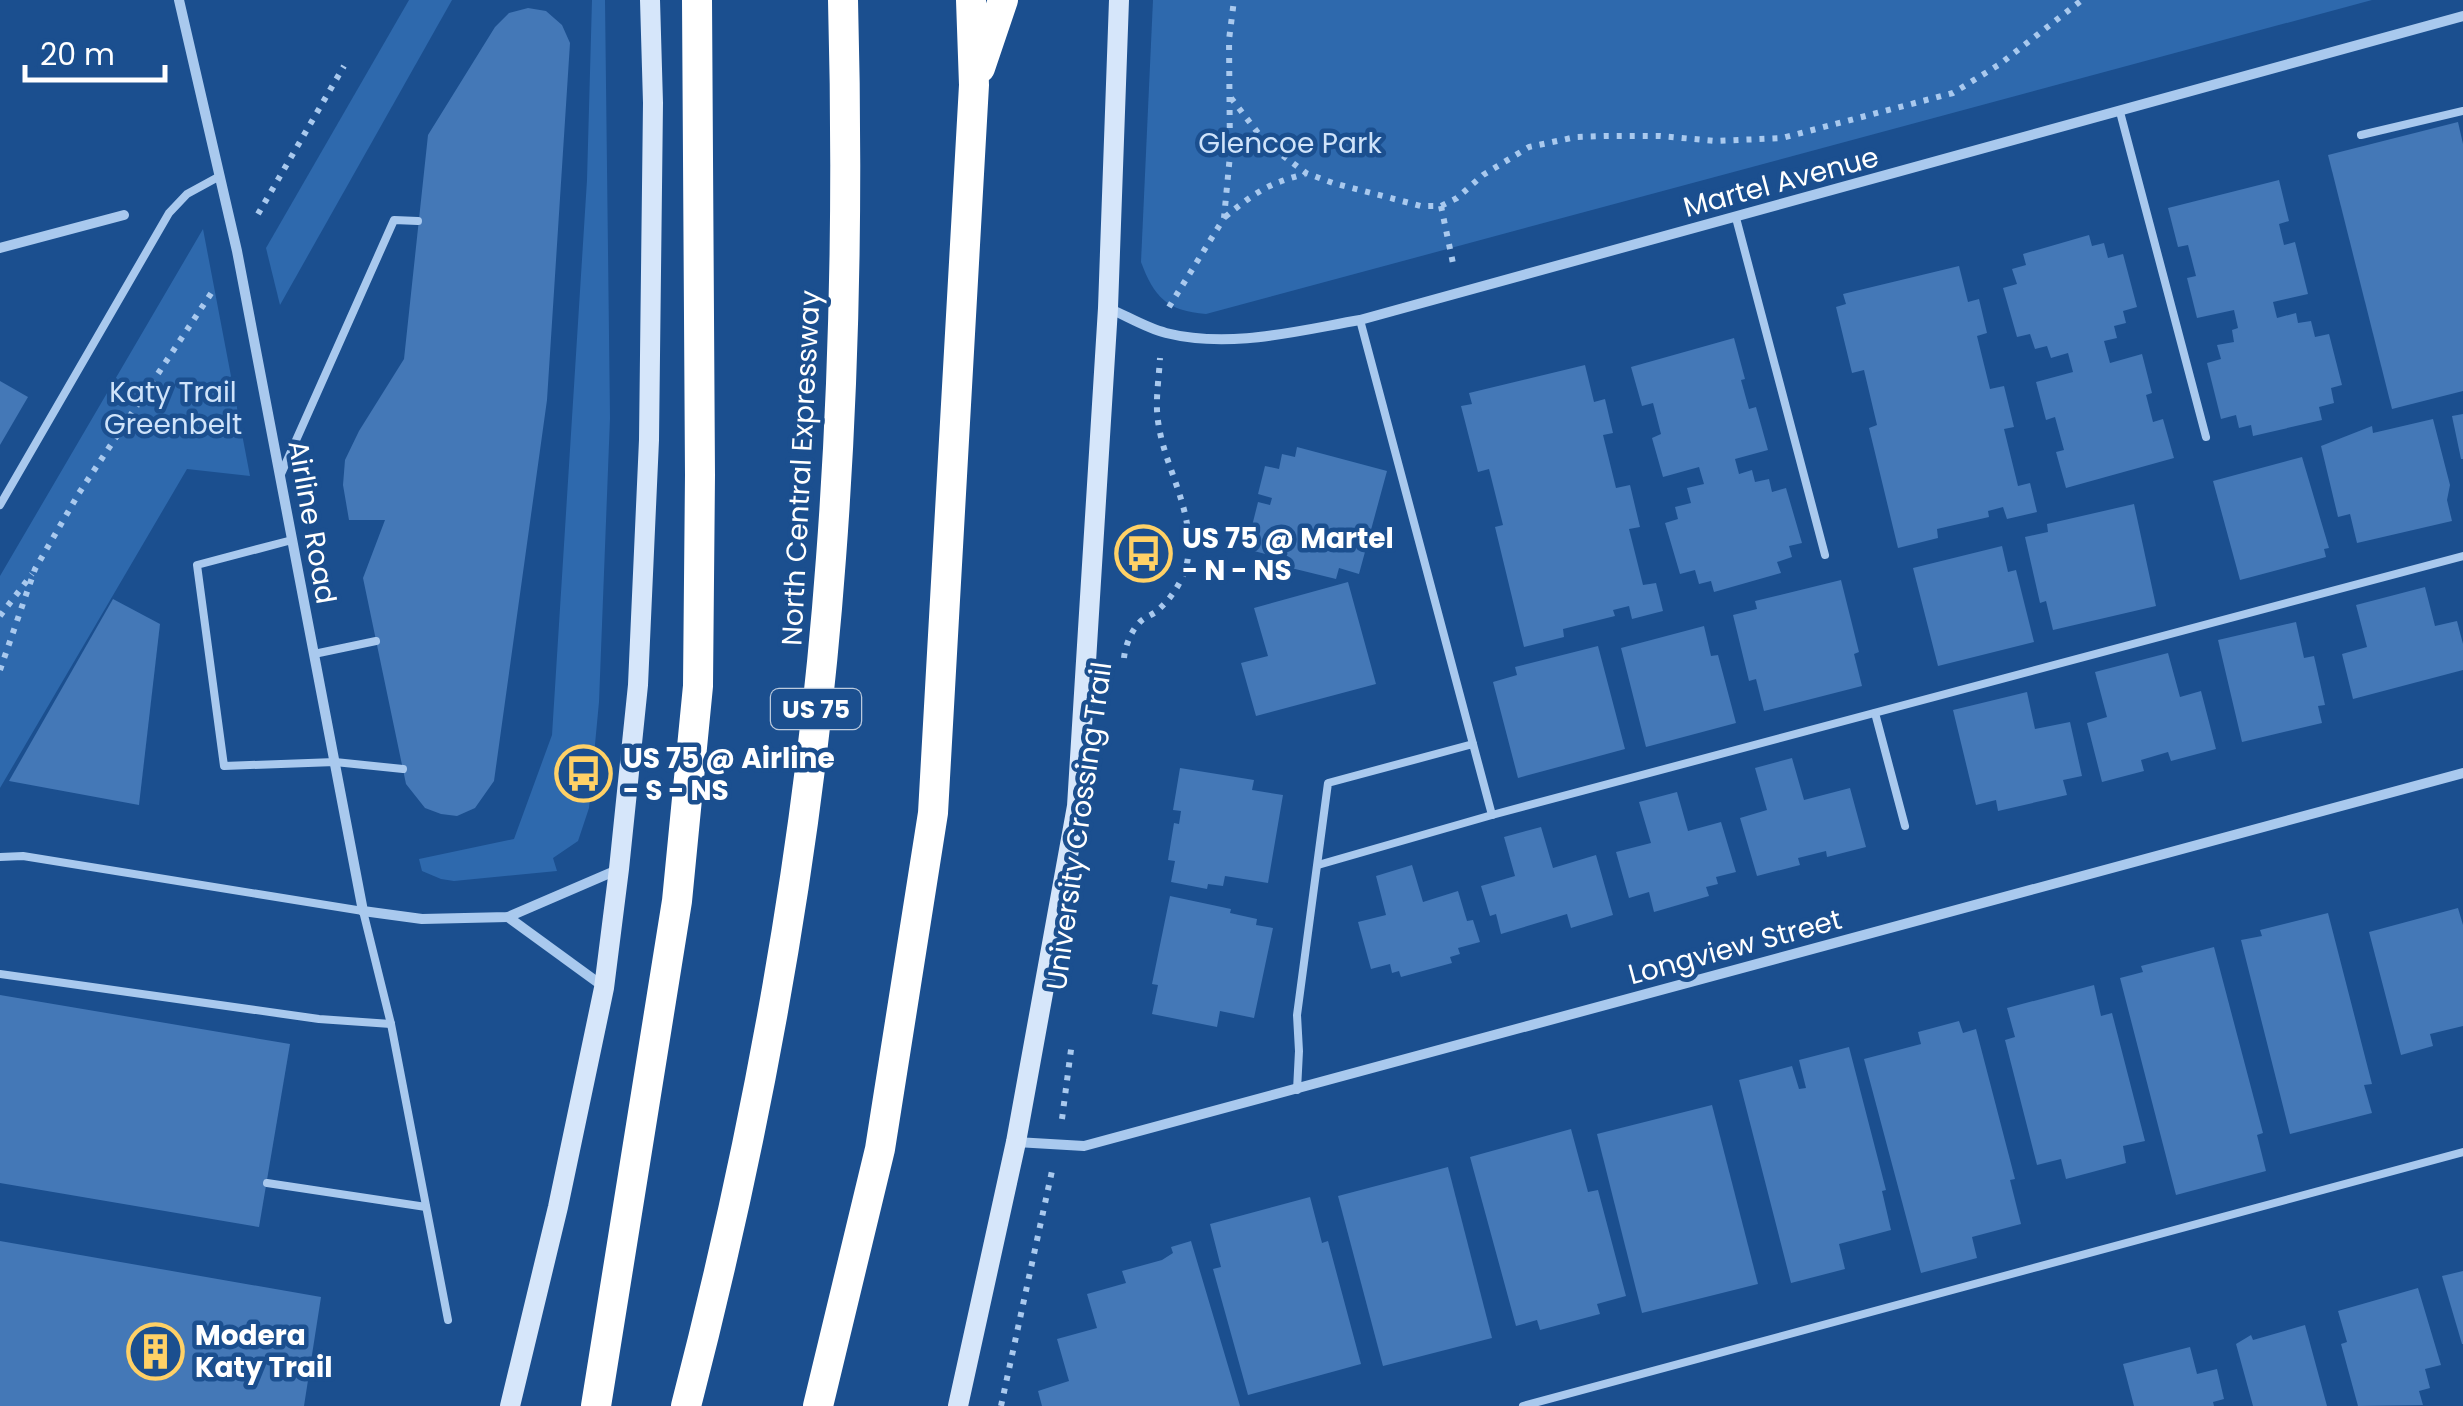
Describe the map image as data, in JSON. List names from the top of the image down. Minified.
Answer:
{"streets":{"highway":["North Central Expressway","US 75"],"street":["Martel Avenue","Airline Road","Longview Street"],"path":["University Crossing Trail"]},"parks":["Glencoe Park","Katy Trail Greenbelt"],"places":{"bus stop":["US 75 @ Martel - N - NS","US 75 @ Airline - S - NS"],"building":["Modera Katy Trail"]},"scale_bar":"20 m"}
